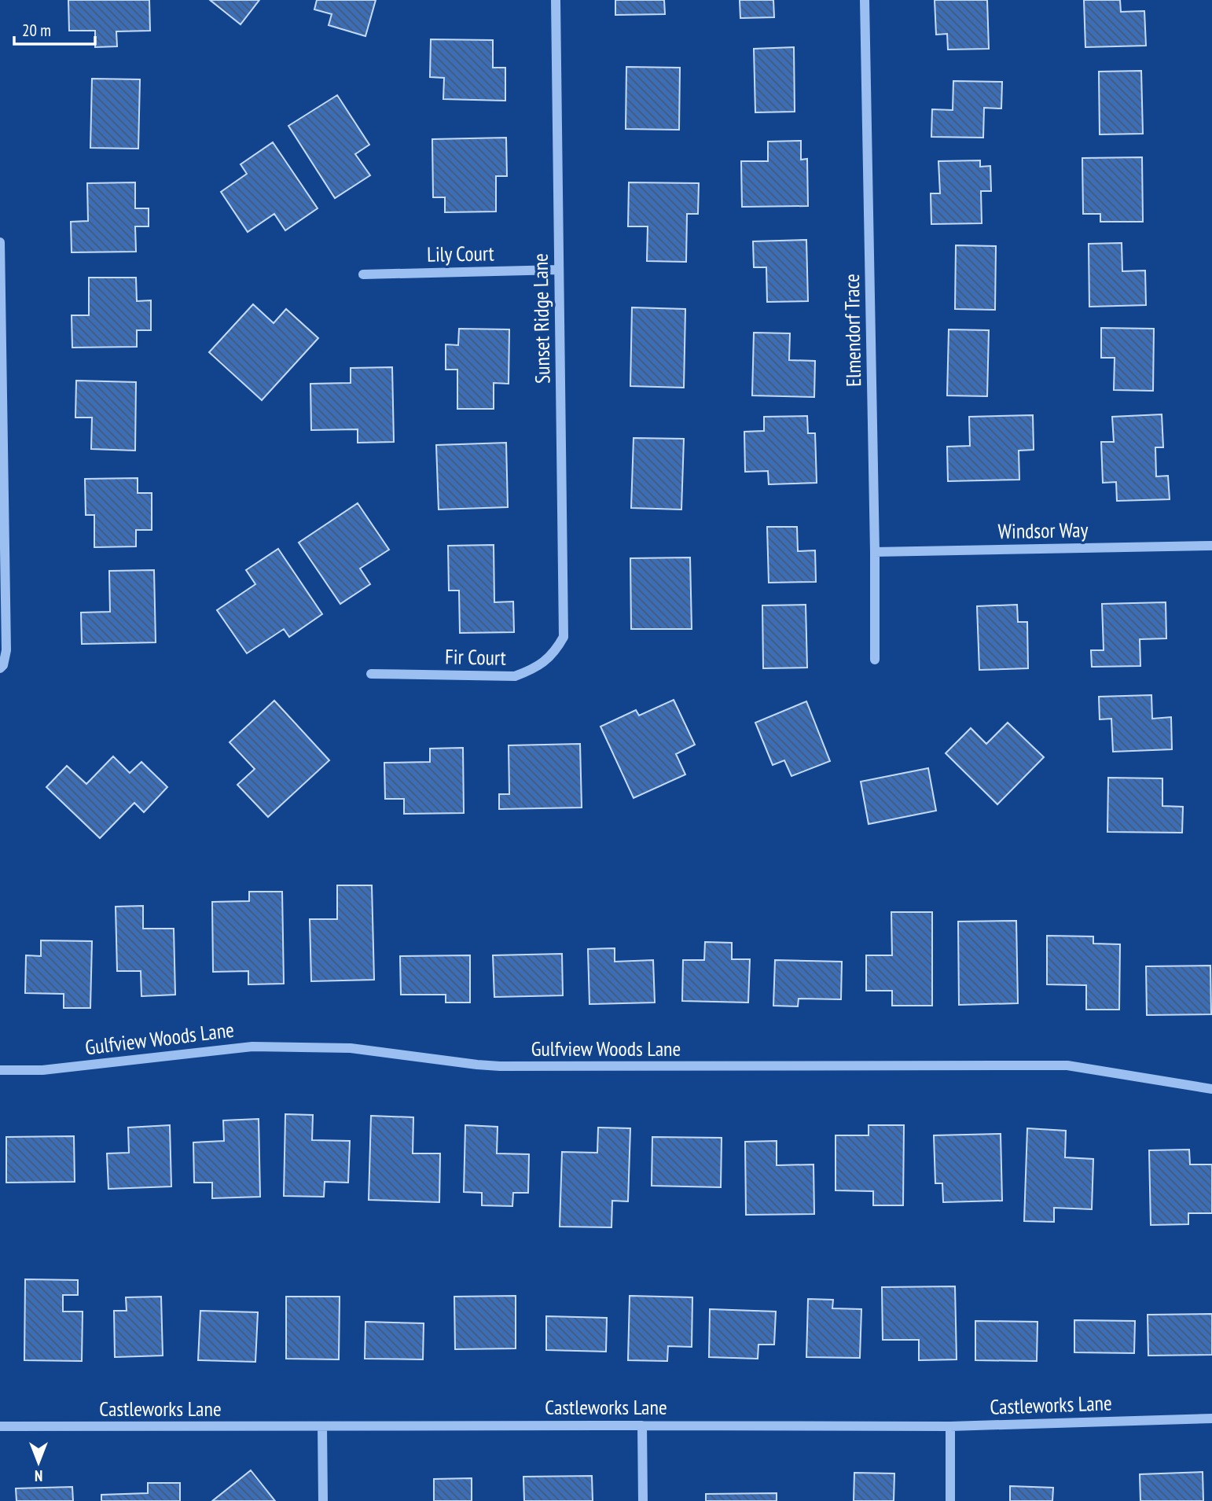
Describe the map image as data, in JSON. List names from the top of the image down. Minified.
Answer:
{"streets":{"street":["Lily Court","Sunset Ridge Lane","Elmendorf Trace","Windsor Way","Fir Court","Gulfview Woods Lane","Castleworks Lane"]},"crossings":[["Lily Court","Sunset Ridge Lane"],["Sunset Ridge Lane","Fir Court"],["Elmendorf Trace","Windsor Way"]],"scale_bar":"20 m","north":"bottom"}
